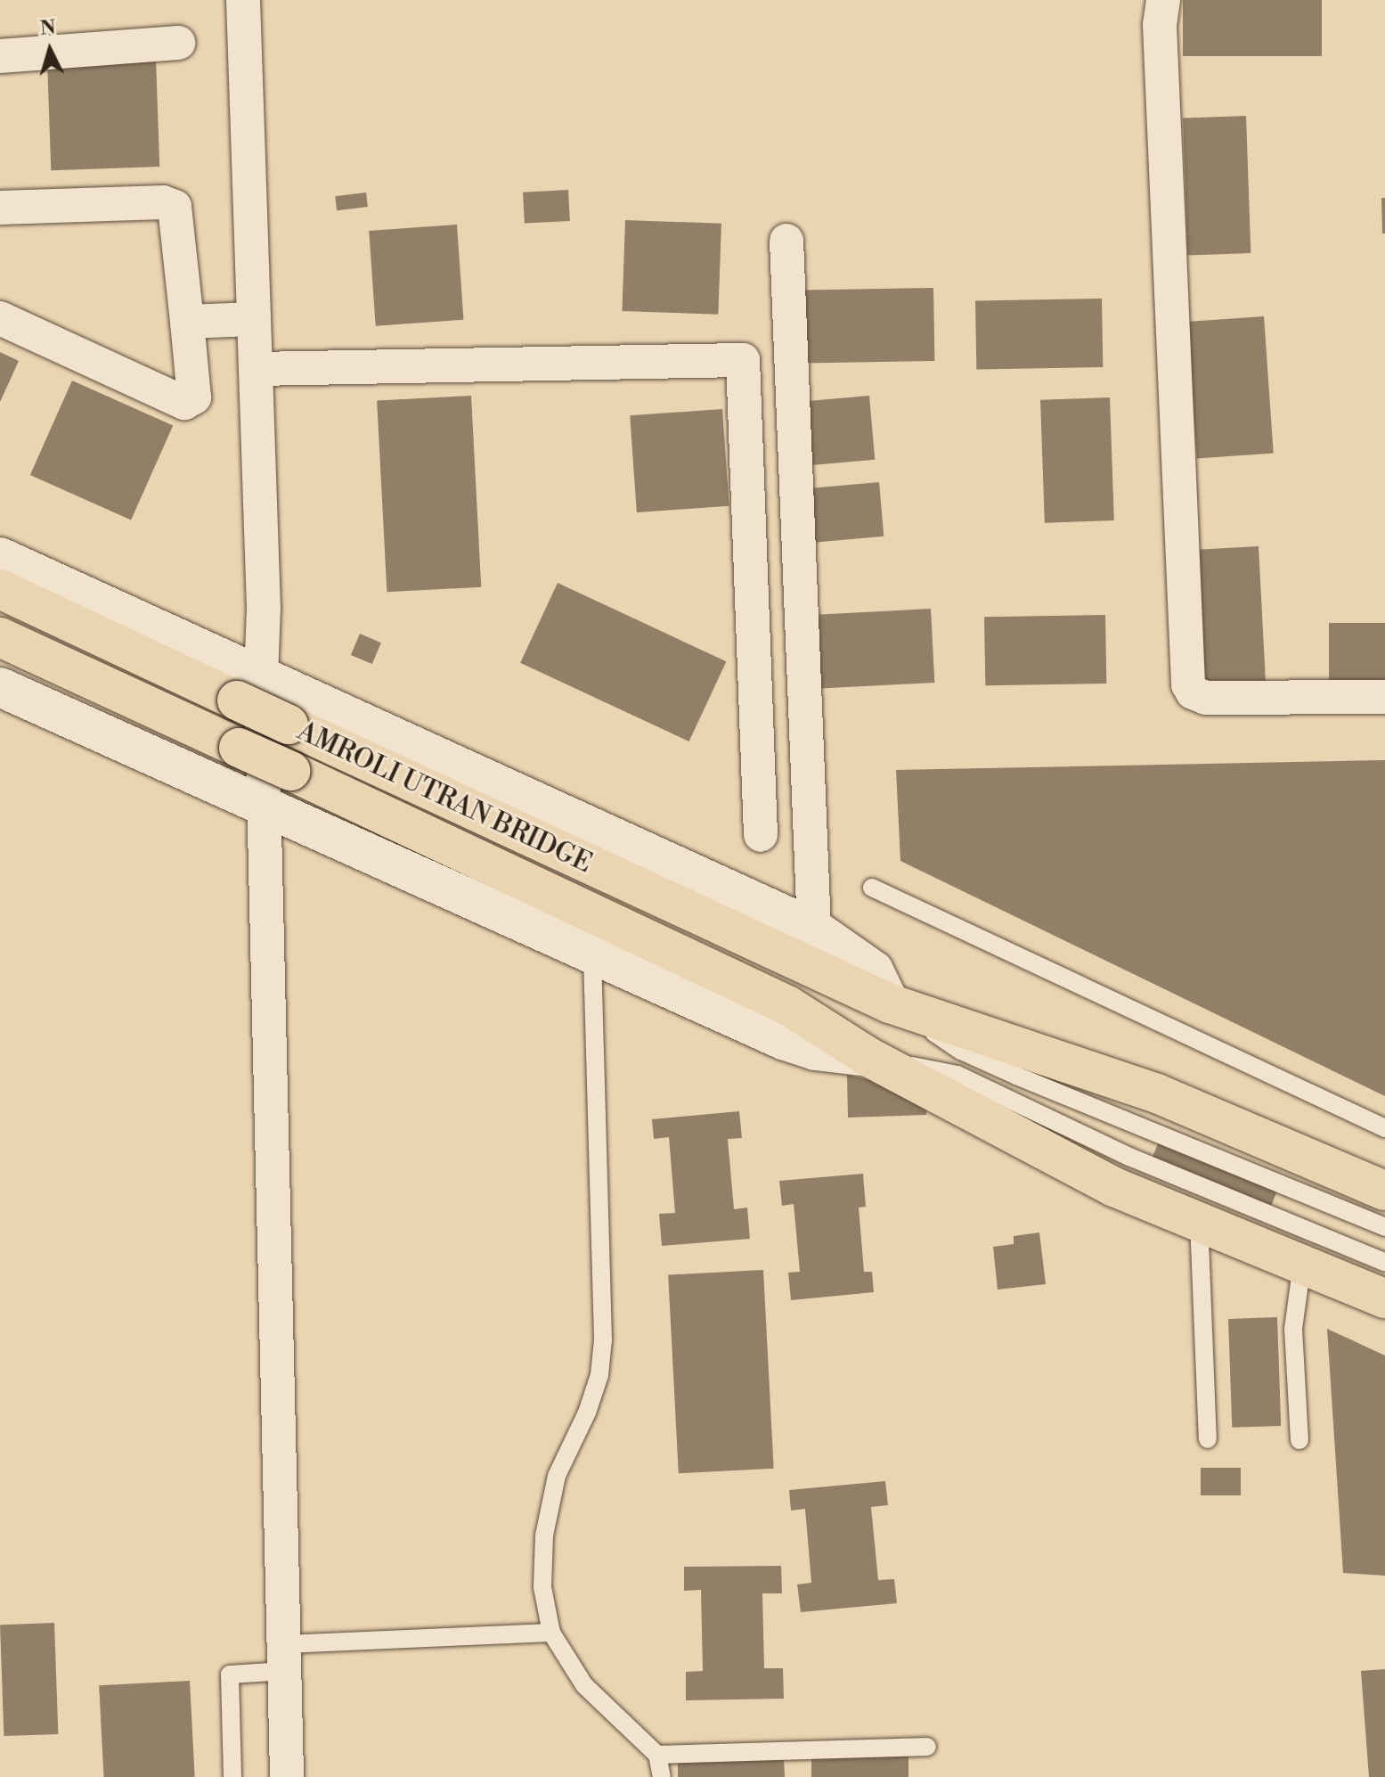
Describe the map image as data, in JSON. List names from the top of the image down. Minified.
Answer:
{"streets":{"main road":["AMROLI UTRAN BRIDGE"]},"north":"top"}
